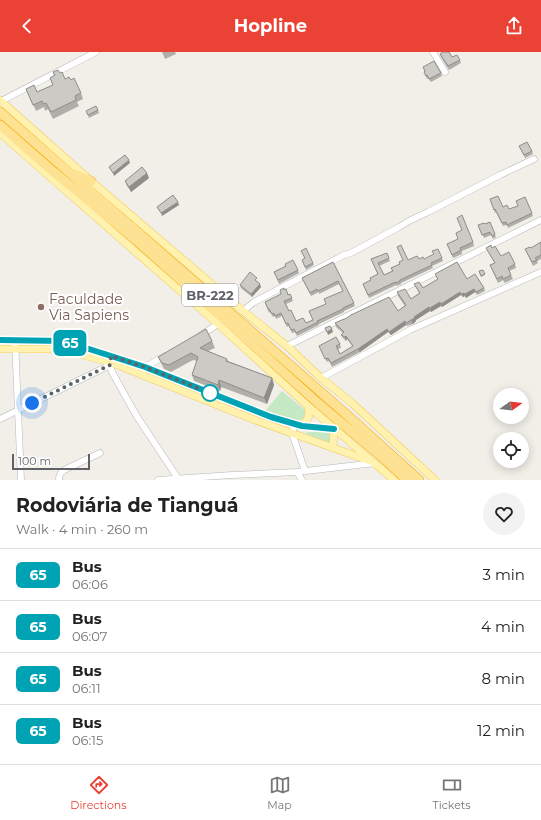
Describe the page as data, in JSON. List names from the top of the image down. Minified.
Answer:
{"streets":{"highway":["BR-222"]},"places":["Faculdade Via Sapiens"],"lines":["bus line 65"],"scale_bar":"100 m","north":"right","page":{"header":"Hopline","on_map":"65","scale":"100 m","heading":["Rodoviária de Tianguá","Walk · 4 min · 260 m"],"list":[{"mark":"65","name":"Bus","note":"06:06","value":"3 min"},{"mark":"65","name":"Bus","note":"06:07","value":"4 min"},{"mark":"65","name":"Bus","note":"06:11","value":"8 min"},{"mark":"65","name":"Bus","note":"06:15","value":"12 min"}],"tabs":["Directions","Map","Tickets"]}}
